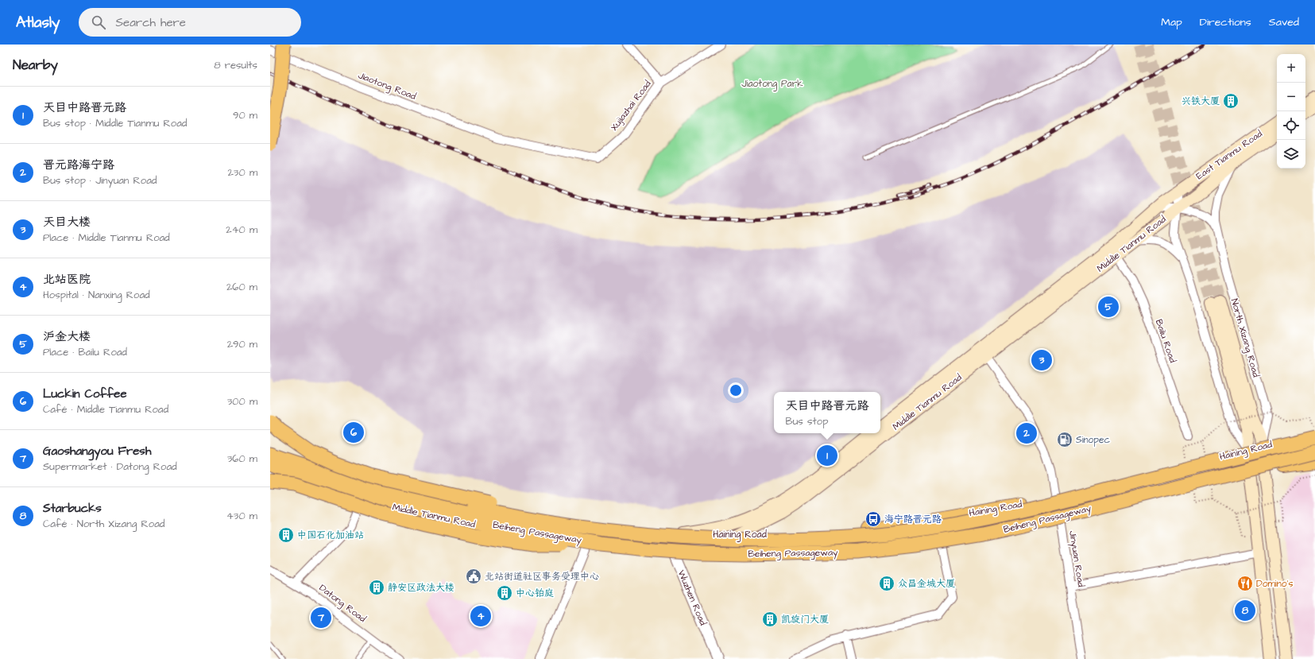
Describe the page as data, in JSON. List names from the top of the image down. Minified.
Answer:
{"streets":{"highway":["Beiheng Passageway"],"main road":["East Tianmu Road","Middle Tianmu Road","North Xizang Road","Haining Road"],"street":["Jiaotong Road","Xujiazhai Road","Bailu Road","Jinyuan Road","Wuzhen Road","Datong Road"]},"crossings":[["Jiaotong Road","Xujiazhai Road"],["East Tianmu Road","Middle Tianmu Road"],["East Tianmu Road","North Xizang Road"],["Middle Tianmu Road","North Xizang Road"],["Middle Tianmu Road","Bailu Road"],["Middle Tianmu Road","Haining Road"],["Middle Tianmu Road","Jinyuan Road"],["Middle Tianmu Road","Wuzhen Road"],["North Xizang Road","Haining Road"],["Haining Road","Beiheng Passageway"],["Haining Road","Jinyuan Road"],["Haining Road","Wuzhen Road"]],"parks":["Jiaotong Park"],"places":{"building":["兴铁大厦","中国石化加油站","众昌金城大厦","静安区政法大楼","中心铂庭","凯旋门大厦"],"fuel station":["Sinopec"],"bus stop":["海宁路晋元路"],"public building":["北站街道社区事务受理中心"],"restaurant":["Domino's"]},"page":{"header":"Atlasly","search":"Search here","nav":["Map","Directions","Saved"],"heading":["Nearby","8 results"],"map_buttons":["+","−"],"list":[{"mark":"1","name":"天目中路晋元路","note":"Bus stop · Middle Tianmu Road","value":"90 m"},{"mark":"2","name":"晋元路海宁路","note":"Bus stop · Jinyuan Road","value":"230 m"},{"mark":"3","name":"天目大楼","note":"Place · Middle Tianmu Road","value":"240 m"},{"mark":"4","name":"北站医院","note":"Hospital · Nanxing Road","value":"260 m"},{"mark":"5","name":"沪金大楼","note":"Place · Bailu Road","value":"290 m"},{"mark":"6","name":"Luckin Coffee","note":"Café · Middle Tianmu Road","value":"300 m"},{"mark":"7","name":"Gaoshangyou Fresh","note":"Supermarket · Datong Road","value":"360 m"},{"mark":"8","name":"Starbucks","note":"Café · North Xizang Road","value":"430 m"}],"pins":["5","3","6","2","1","8","4","7"],"popup":["天目中路晋元路","Bus stop"]}}
